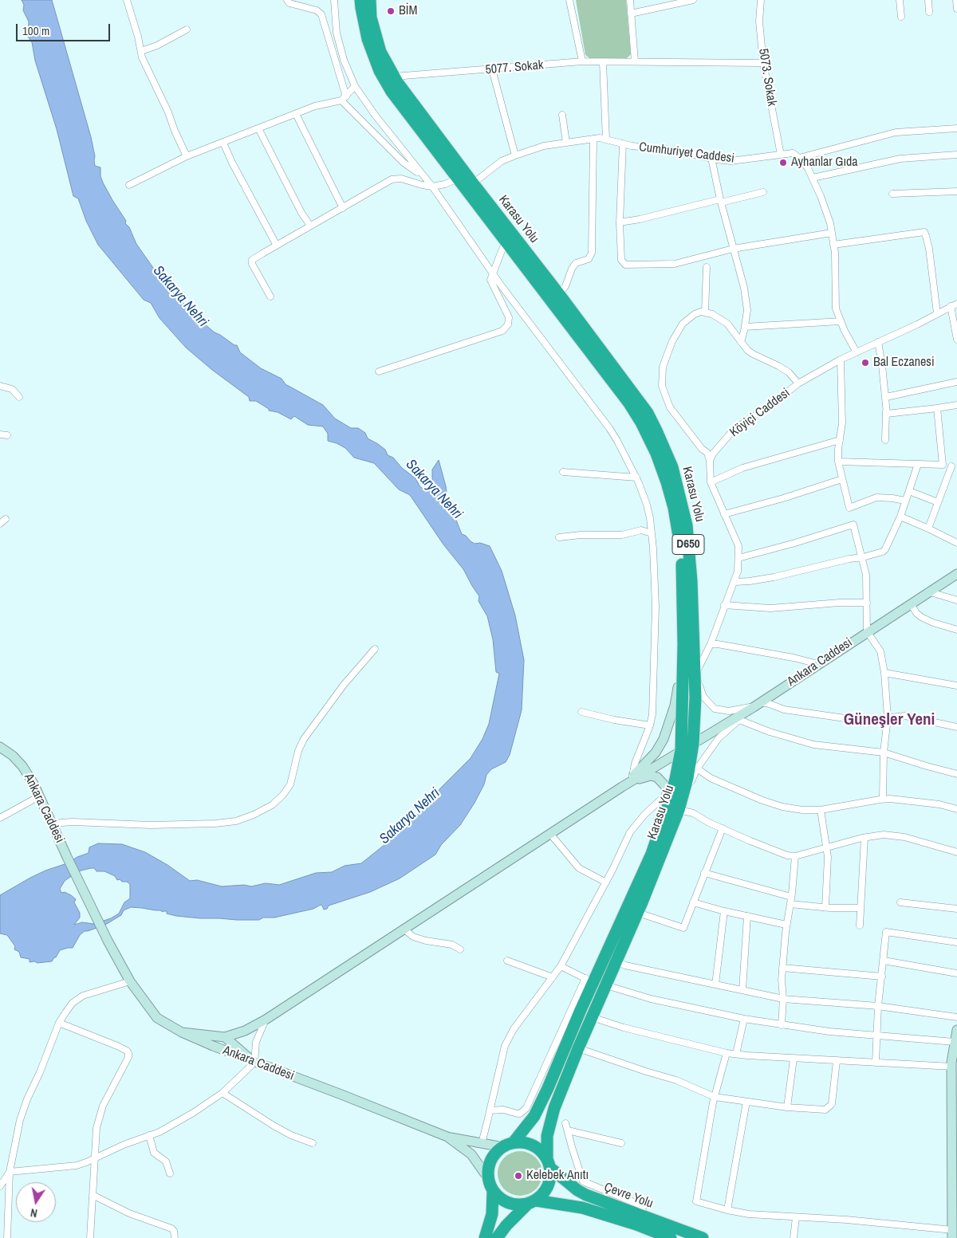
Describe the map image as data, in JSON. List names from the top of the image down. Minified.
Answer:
{"streets":{"highway":["Karasu Yolu","D650","Çevre Yolu"],"main road":["Ankara Caddesi"],"street":["5077. Sokak","5073. Sokak","Cumhuriyet Caddesi","Köyiçi Caddesi"]},"crossings":[["5077. Sokak","5073. Sokak"],["5077. Sokak","Karasu Yolu"],["5073. Sokak","Cumhuriyet Caddesi"],["Cumhuriyet Caddesi","Karasu Yolu"],["Karasu Yolu","Ankara Caddesi"],["Karasu Yolu","Çevre Yolu"]],"districts":["Güneşler Yeni"],"water":["Sakarya Nehri"],"places":["BİM","Ayhanlar Gıda","Bal Eczanesi","Kelebek Anıtı"],"scale_bar":"100 m","north":"bottom"}
